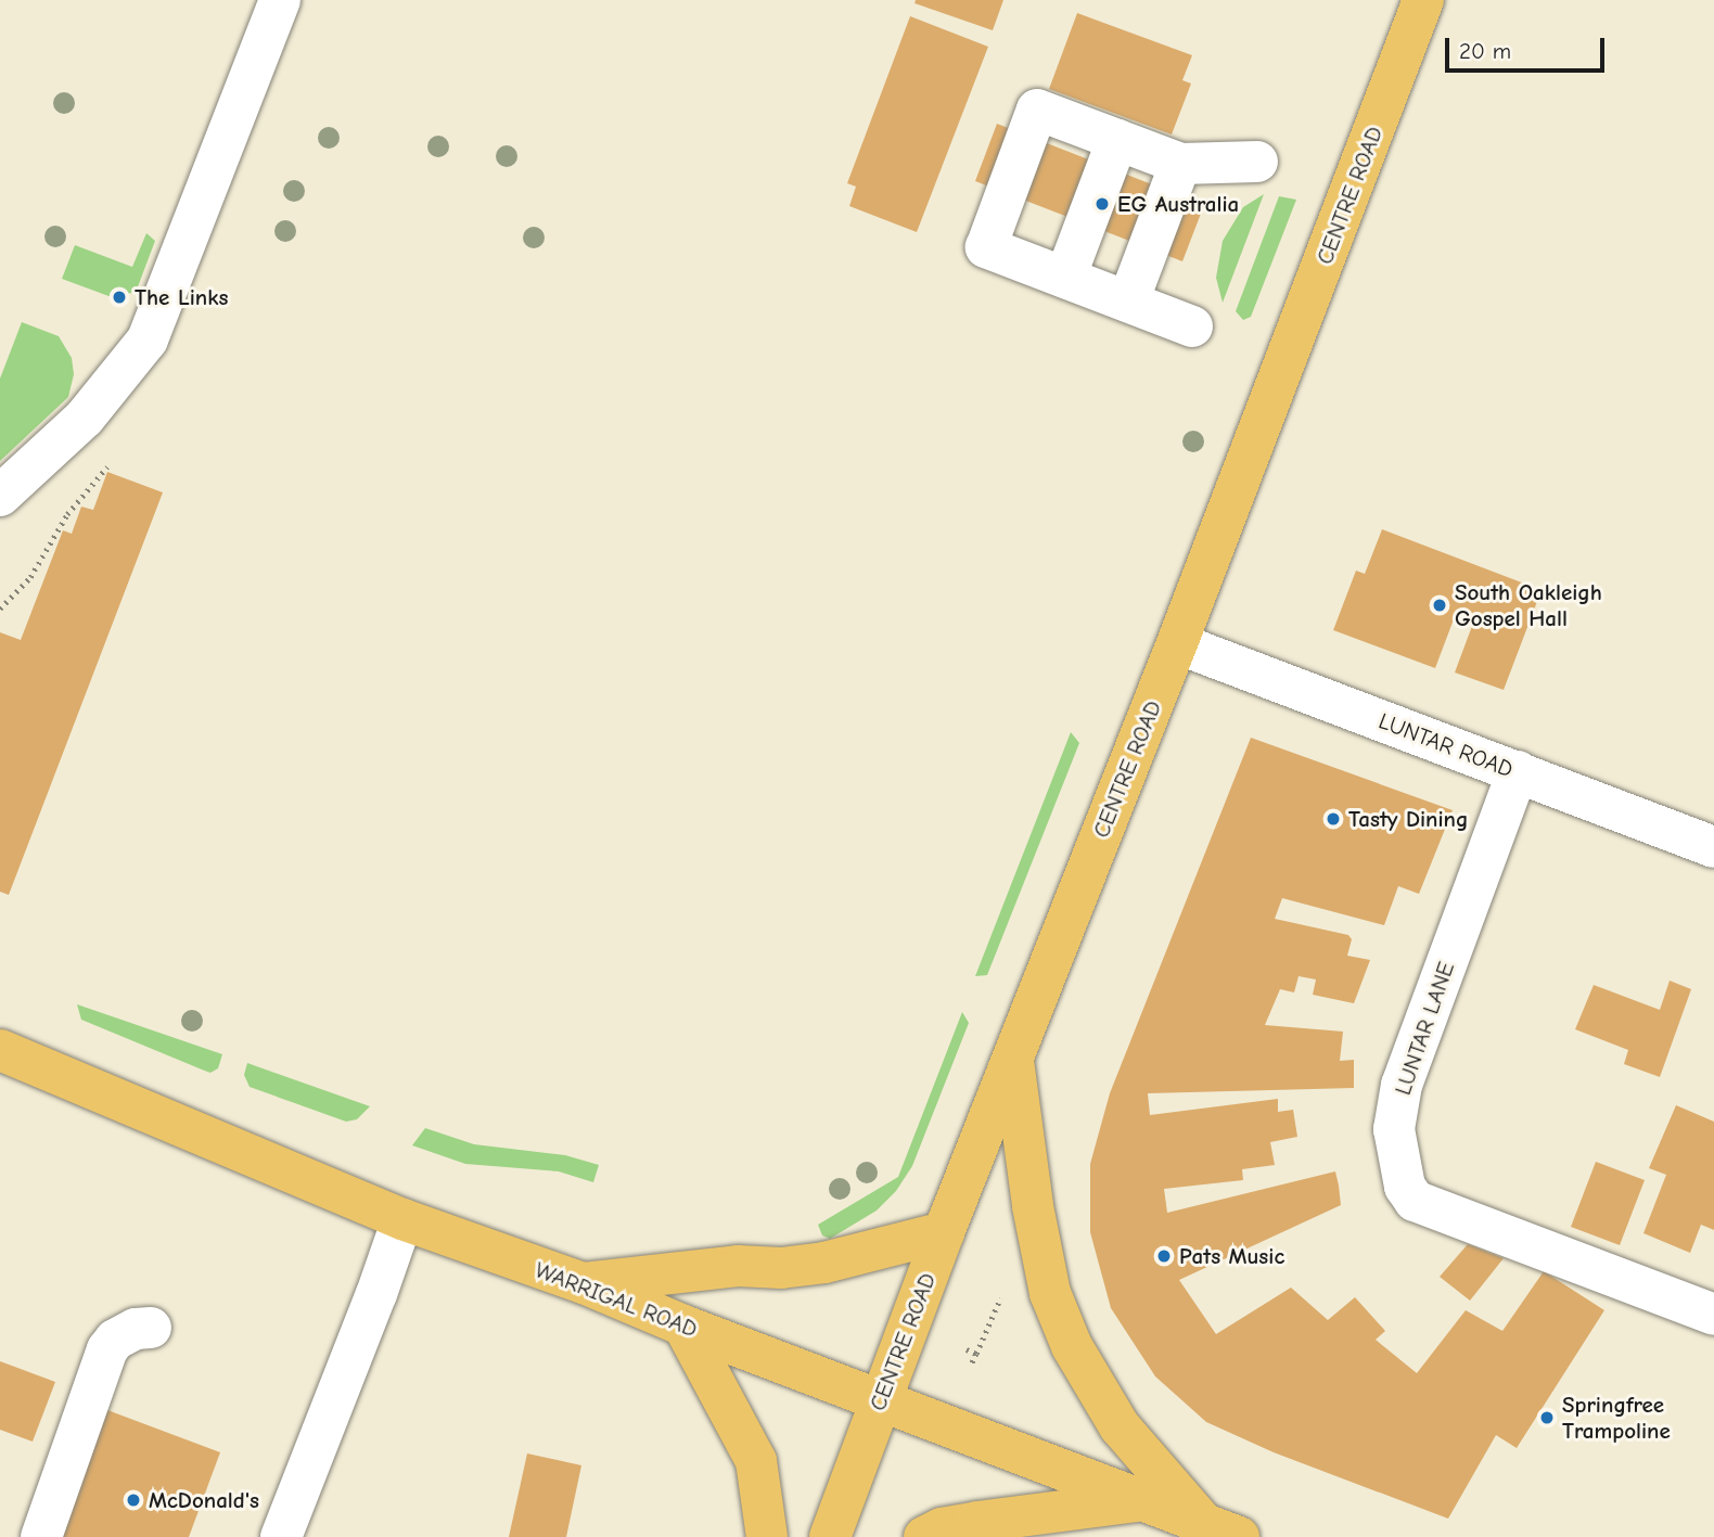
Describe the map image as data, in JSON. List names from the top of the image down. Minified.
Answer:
{"streets":{"main road":["CENTRE ROAD","WARRIGAL ROAD"],"street":["LUNTAR ROAD","LUNTAR LANE"]},"crossings":[["CENTRE ROAD","LUNTAR ROAD"],["CENTRE ROAD","WARRIGAL ROAD"],["LUNTAR ROAD","LUNTAR LANE"]],"places":["EG Australia","The Links","South Oakleigh Gospel Hall","Tasty Dining","Pats Music","Springfree Trampoline","McDonald's"],"scale_bar":"20 m"}
